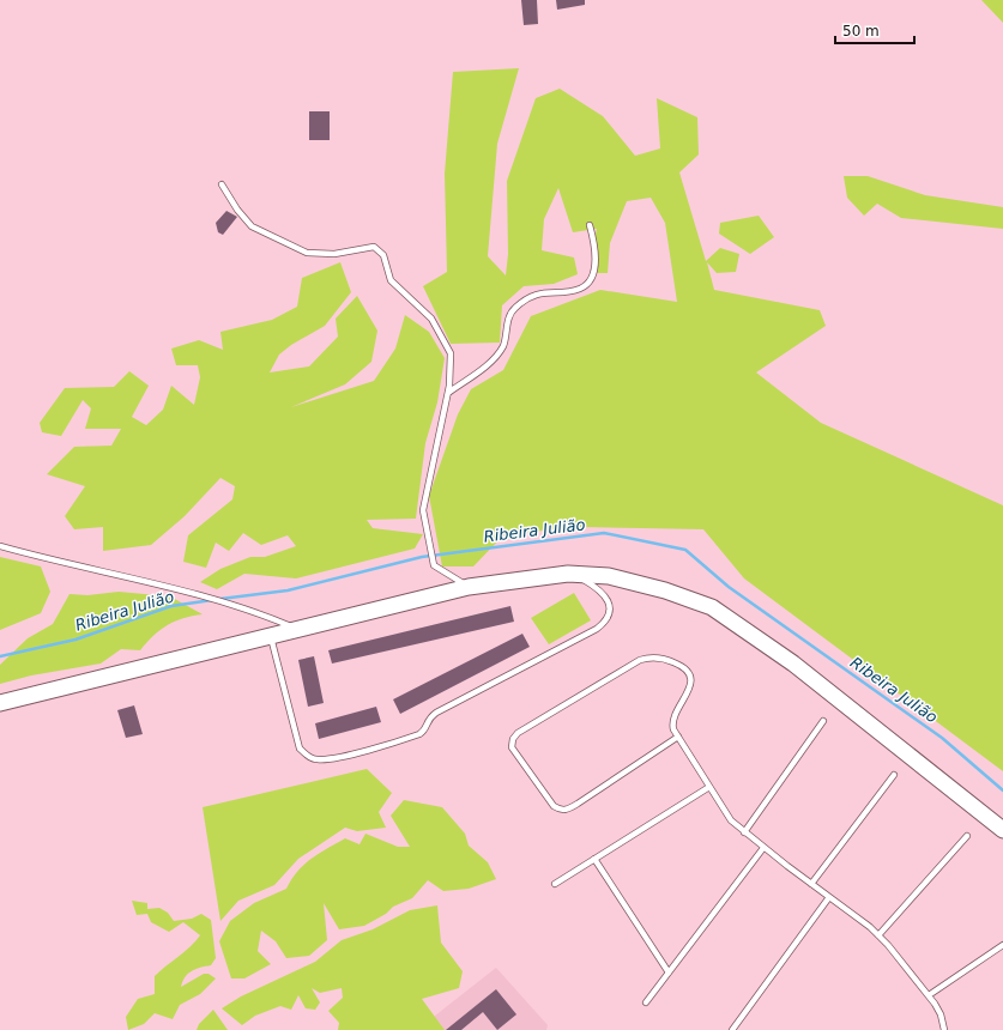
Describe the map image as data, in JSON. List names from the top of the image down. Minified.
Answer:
{"water":["Ribeira Julião"],"scale_bar":"50 m"}
